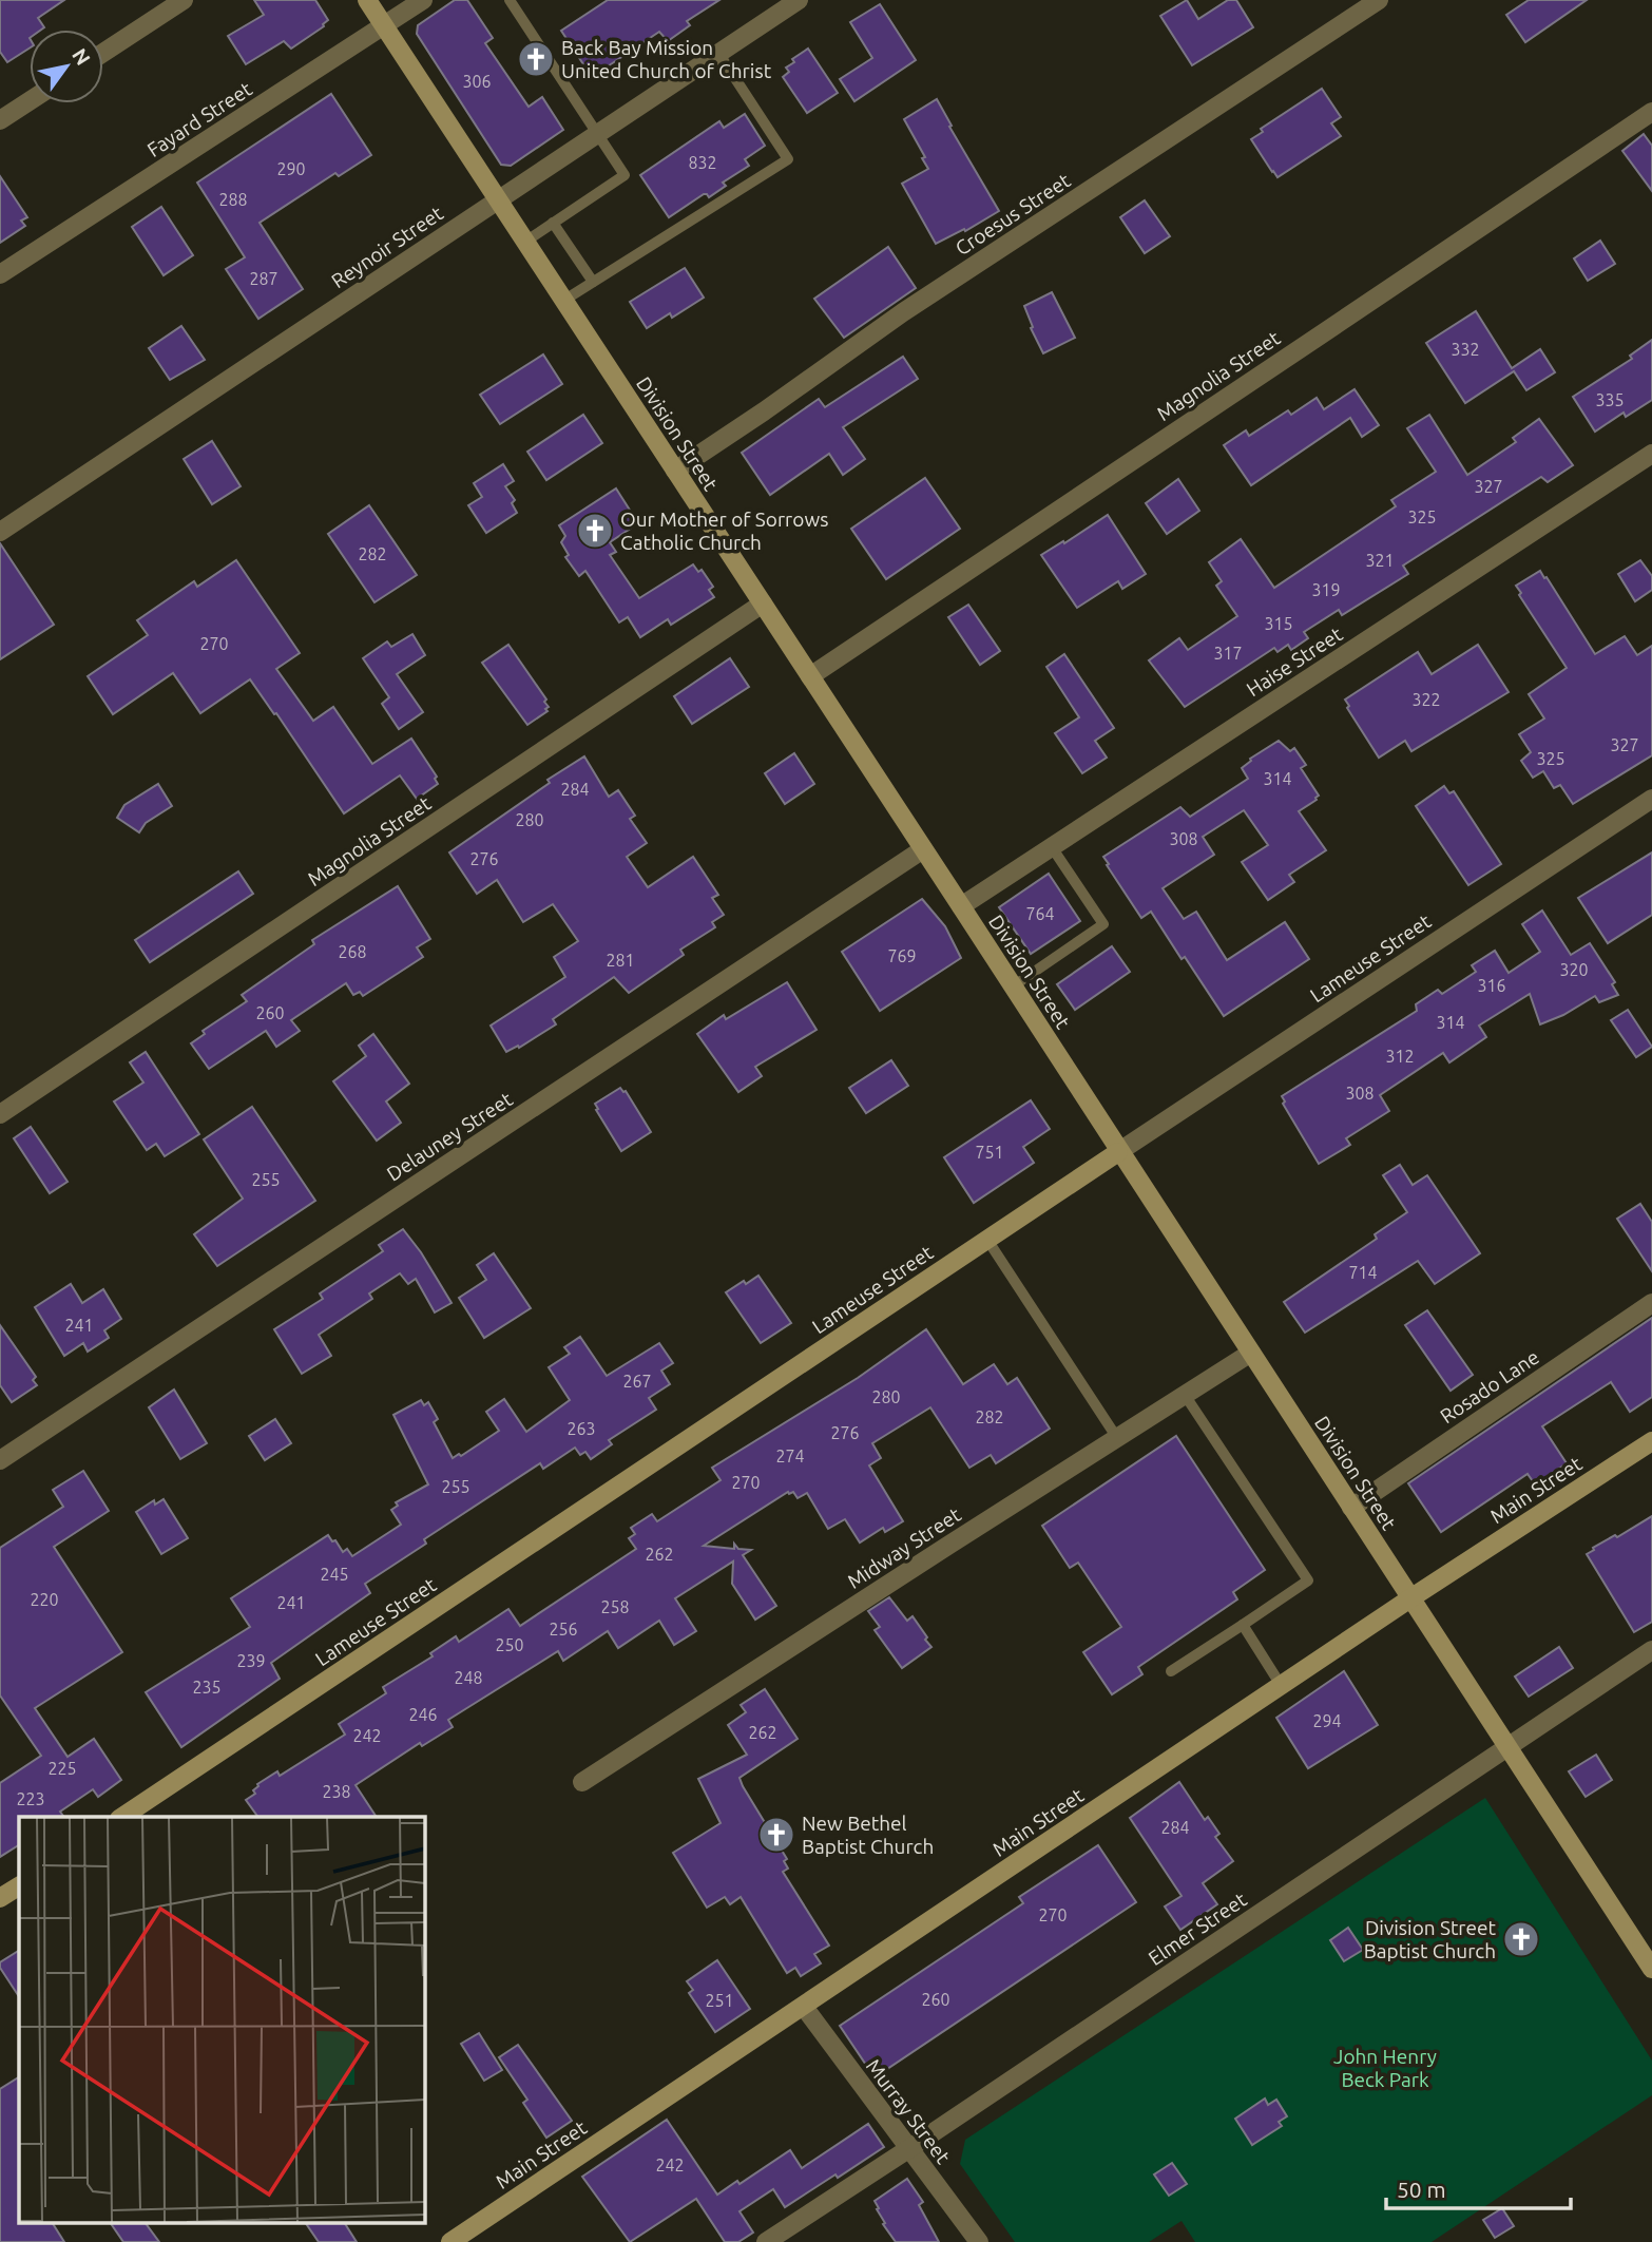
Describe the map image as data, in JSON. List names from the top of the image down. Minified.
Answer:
{"streets":{"street":["Fayard Street","Croesus Street","Reynoir Street","Magnolia Street","Division Street","Haise Street","Lameuse Street","Delauney Street","Rosado Lane","Main Street","Midway Street","Elmer Street","Murray Street"]},"crossings":[["Fayard Street","Division Street"],["Croesus Street","Division Street"],["Reynoir Street","Division Street"],["Magnolia Street","Division Street"],["Division Street","Haise Street"],["Division Street","Lameuse Street"],["Division Street","Delauney Street"],["Division Street","Rosado Lane"],["Division Street","Main Street"],["Division Street","Midway Street"],["Division Street","Elmer Street"],["Main Street","Murray Street"],["Elmer Street","Murray Street"]],"parks":["John Henry Beck Park"],"places":{"church":["Back Bay Mission United Church of Christ","Our Mother of Sorrows Catholic Church","New Bethel Baptist Church","Division Street Baptist Church"]},"house_numbers":["306","832","290","288","287","332","335","327","325","282","321","319","315","270","317","322","327","325","314","284","280","308","276","764","268","769","281","320","316","260","314","312","308","751","255","714","241","267","280","282","263","276","274","270","255","262","245","220","241","258","256","250","239","248","235","246","294","262","242","225","238","223","284","270","260","251","242"],"scale_bar":"50 m","north":"top right"}
